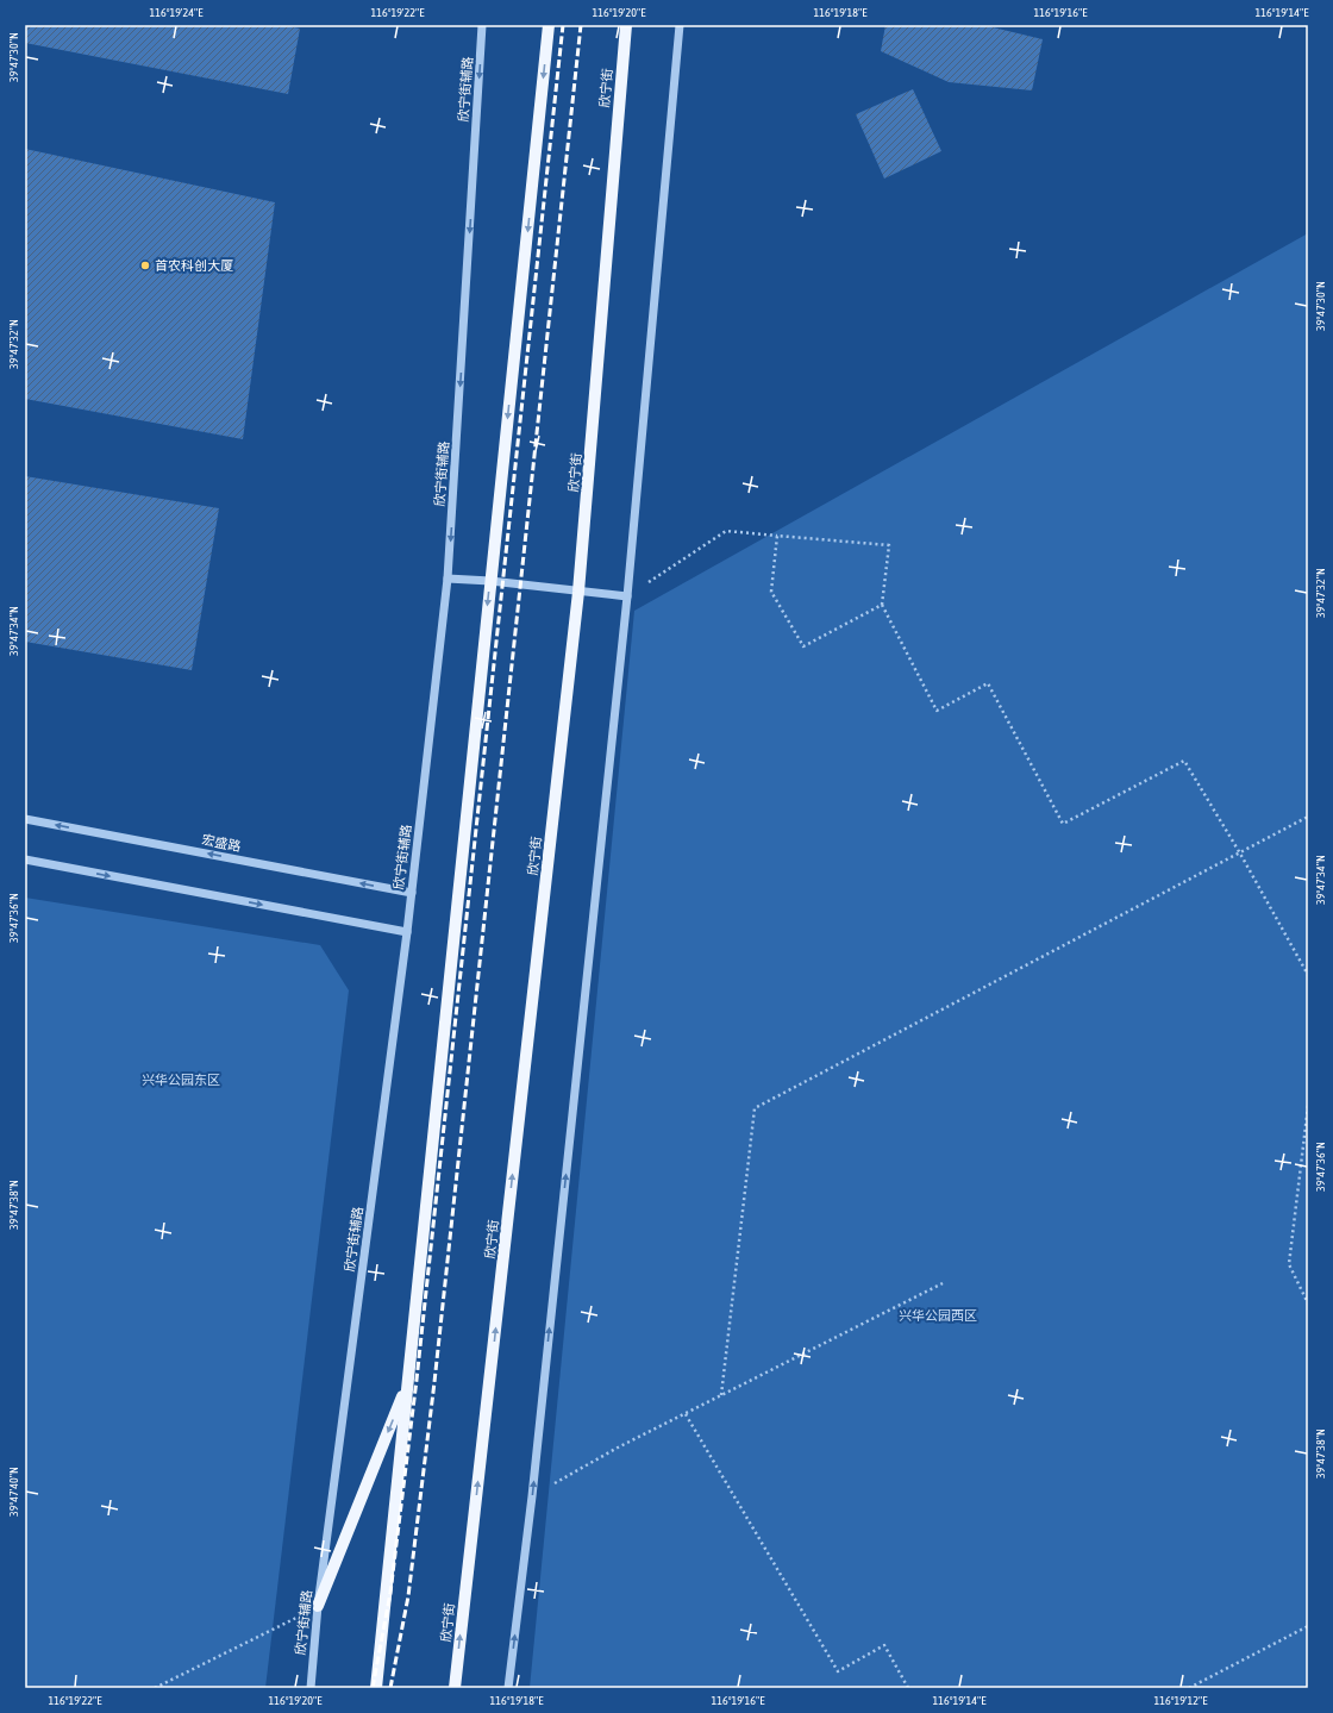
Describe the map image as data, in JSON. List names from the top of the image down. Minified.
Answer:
{"streets":{"main road":["欣宁街"],"street":["欣宁街辅路","宏盛路"]},"crossings":[["欣宁街辅路","宏盛路"]],"parks":["兴华公园东区","兴华公园西区"],"places":["首农科创大厦"],"coordinates":["116°19'24\"E","116°19'22\"E","116°19'20\"E","116°19'18\"E","116°19'16\"E","116°19'14\"E","39°47'30\"N","39°47'32\"N","39°47'34\"N","39°47'36\"N","39°47'38\"N","39°47'40\"N","116°19'12\"E"]}
